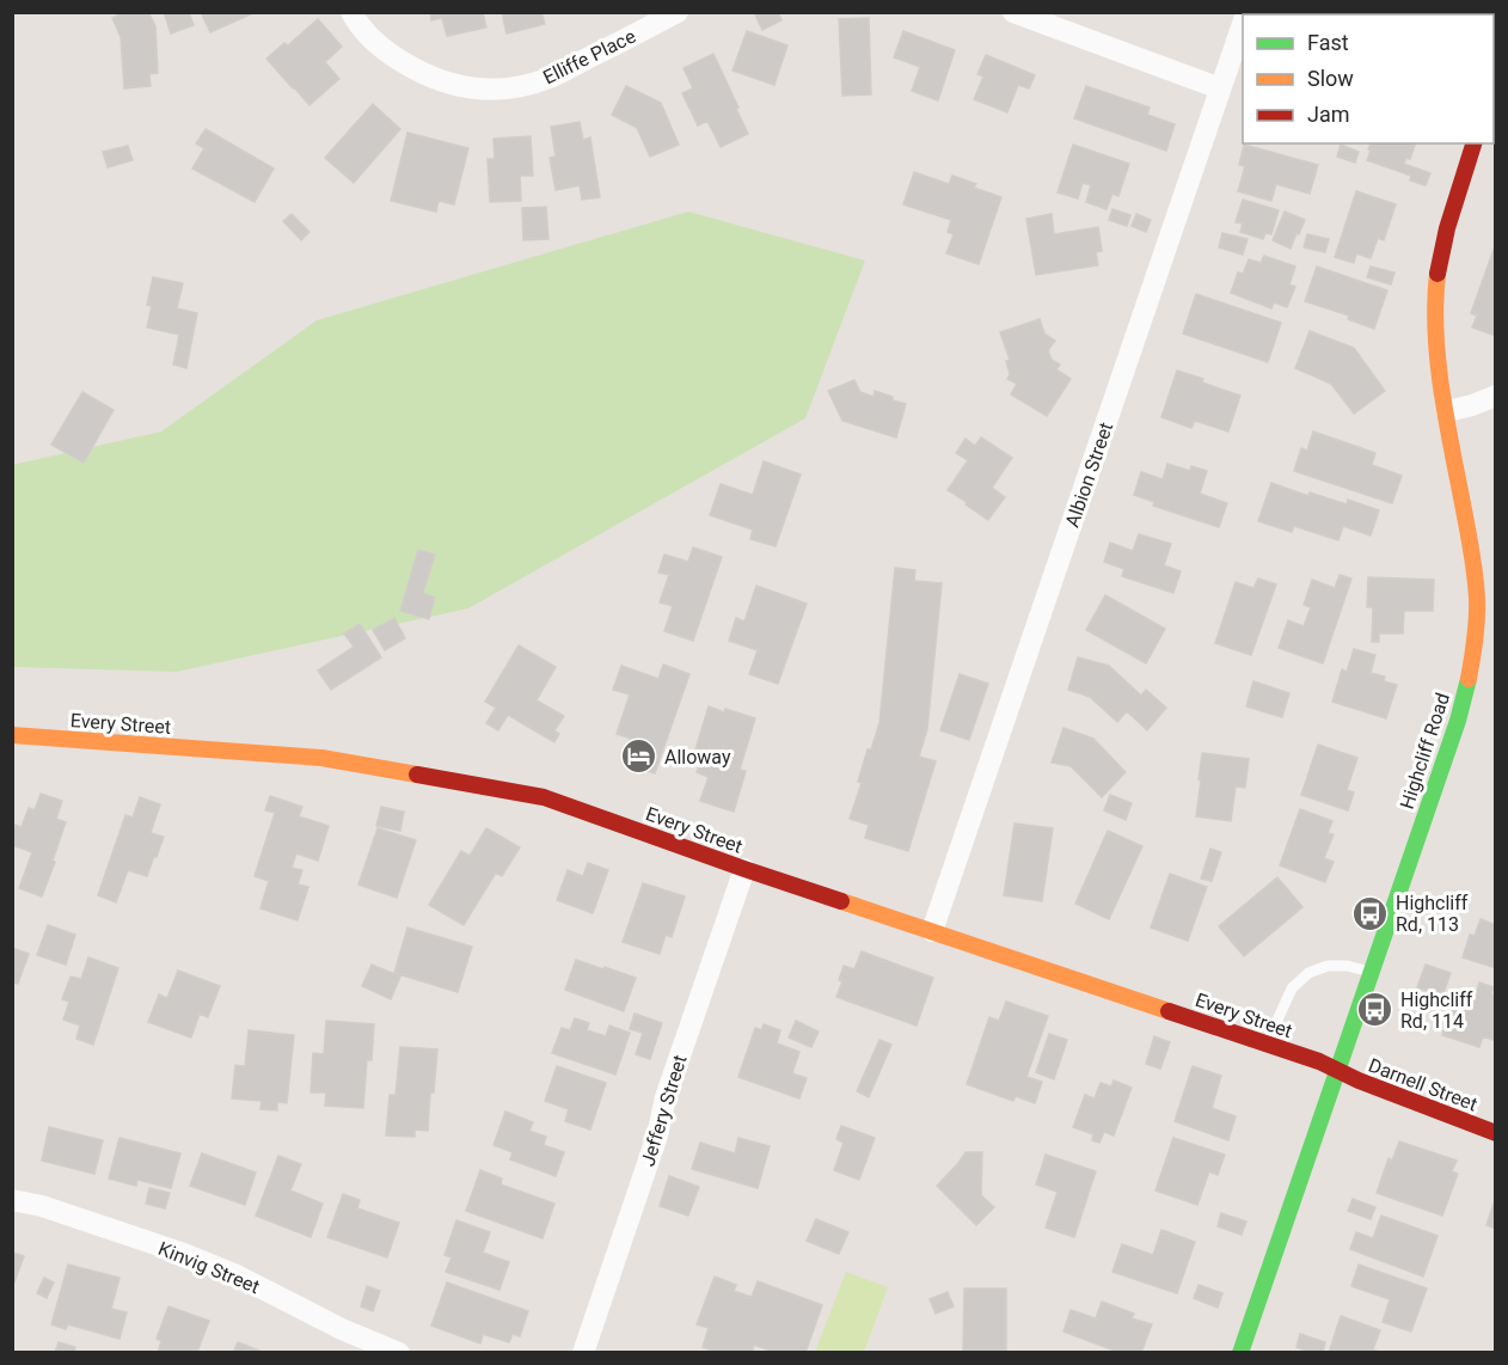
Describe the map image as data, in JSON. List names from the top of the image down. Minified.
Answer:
{"streets":{"street":["Elliffe Place","Albion Street","Every Street","Highcliff Road","Darnell Street","Jeffery Street","Kinvig Street"]},"crossings":[["Albion Street","Every Street"],["Every Street","Highcliff Road"],["Every Street","Darnell Street"],["Every Street","Jeffery Street"],["Highcliff Road","Darnell Street"]],"places":{"hotel":["Alloway"],"bus stop":["Highcliff Rd, 113","Highcliff Rd, 114"]},"legend":["Fast","Slow","Jam"]}
